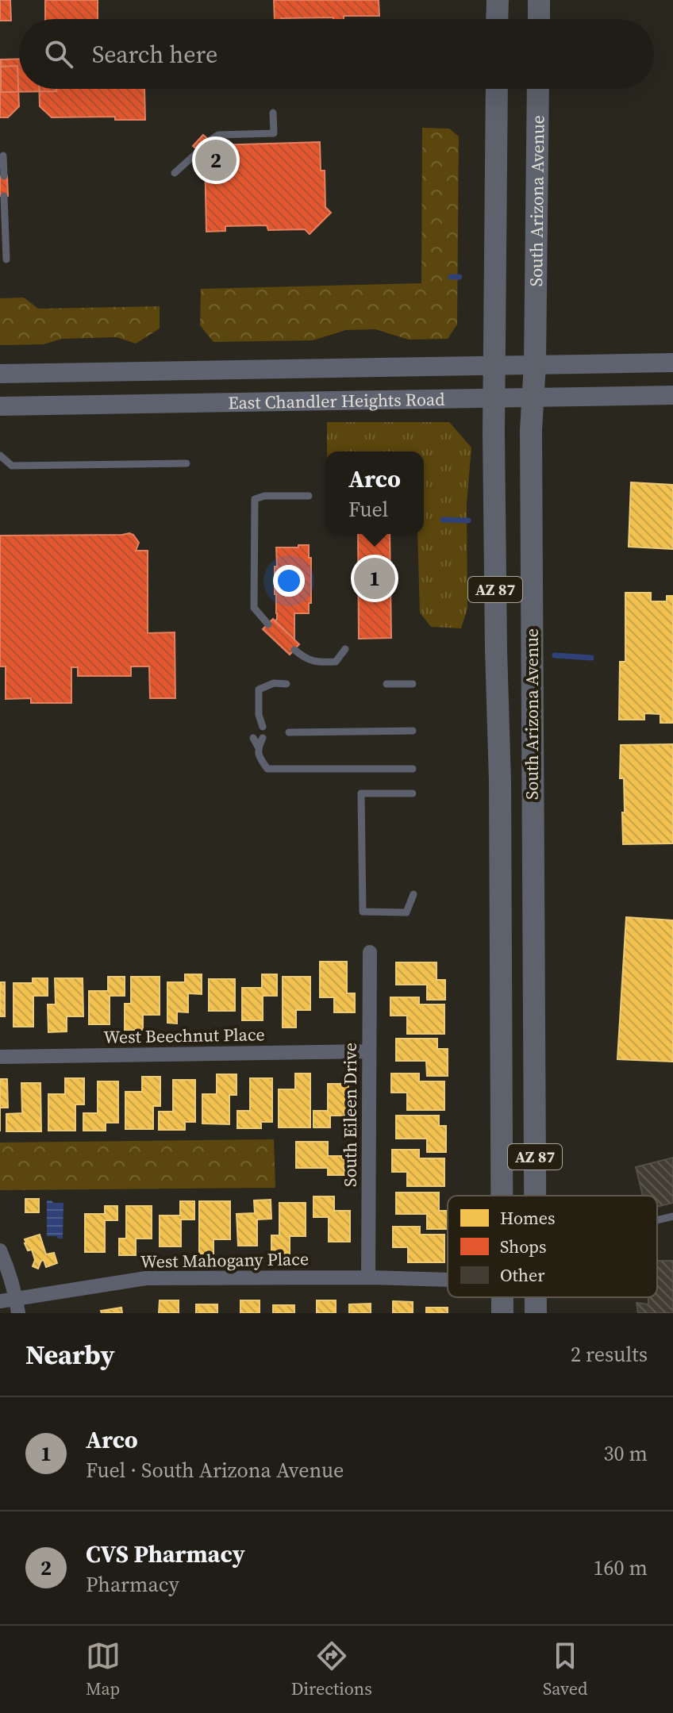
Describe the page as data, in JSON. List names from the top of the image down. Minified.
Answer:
{"streets":{"main road":["South Arizona Avenue","East Chandler Heights Road","AZ 87"],"street":["West Beechnut Place","South Eileen Drive","West Mahogany Place"]},"crossings":[["South Arizona Avenue","East Chandler Heights Road"],["West Beechnut Place","South Eileen Drive"],["South Eileen Drive","West Mahogany Place"]],"legend":["Homes","Shops","Other"],"page":{"search":"Search here","pins":["2","1"],"popup":["Arco","Fuel"],"heading":["Nearby","2 results"],"list":[{"mark":"1","name":"Arco","note":"Fuel · South Arizona Avenue","value":"30 m"},{"mark":"2","name":"CVS Pharmacy","note":"Pharmacy","value":"160 m"}],"nav":["Map","Directions","Saved"]}}
